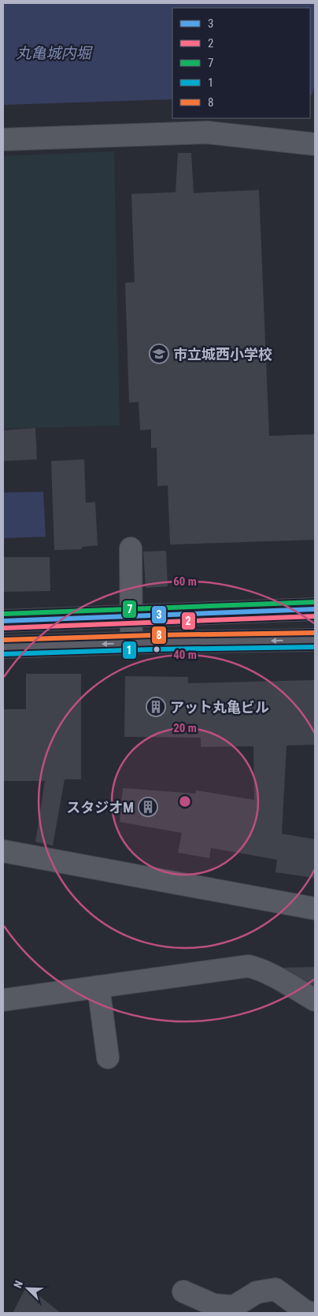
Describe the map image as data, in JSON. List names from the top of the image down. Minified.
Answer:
{"water":["丸亀城内堀"],"places":{"school or university":["市立城西小学校"],"building":["アット丸亀ビル","スタジオM"]},"lines":["transit line 7","transit line 3","transit line 2","transit line 8","transit line 1"],"legend":["3","2","7","1","8"],"north":"top left","rings":["60 m","40 m","20 m"]}
